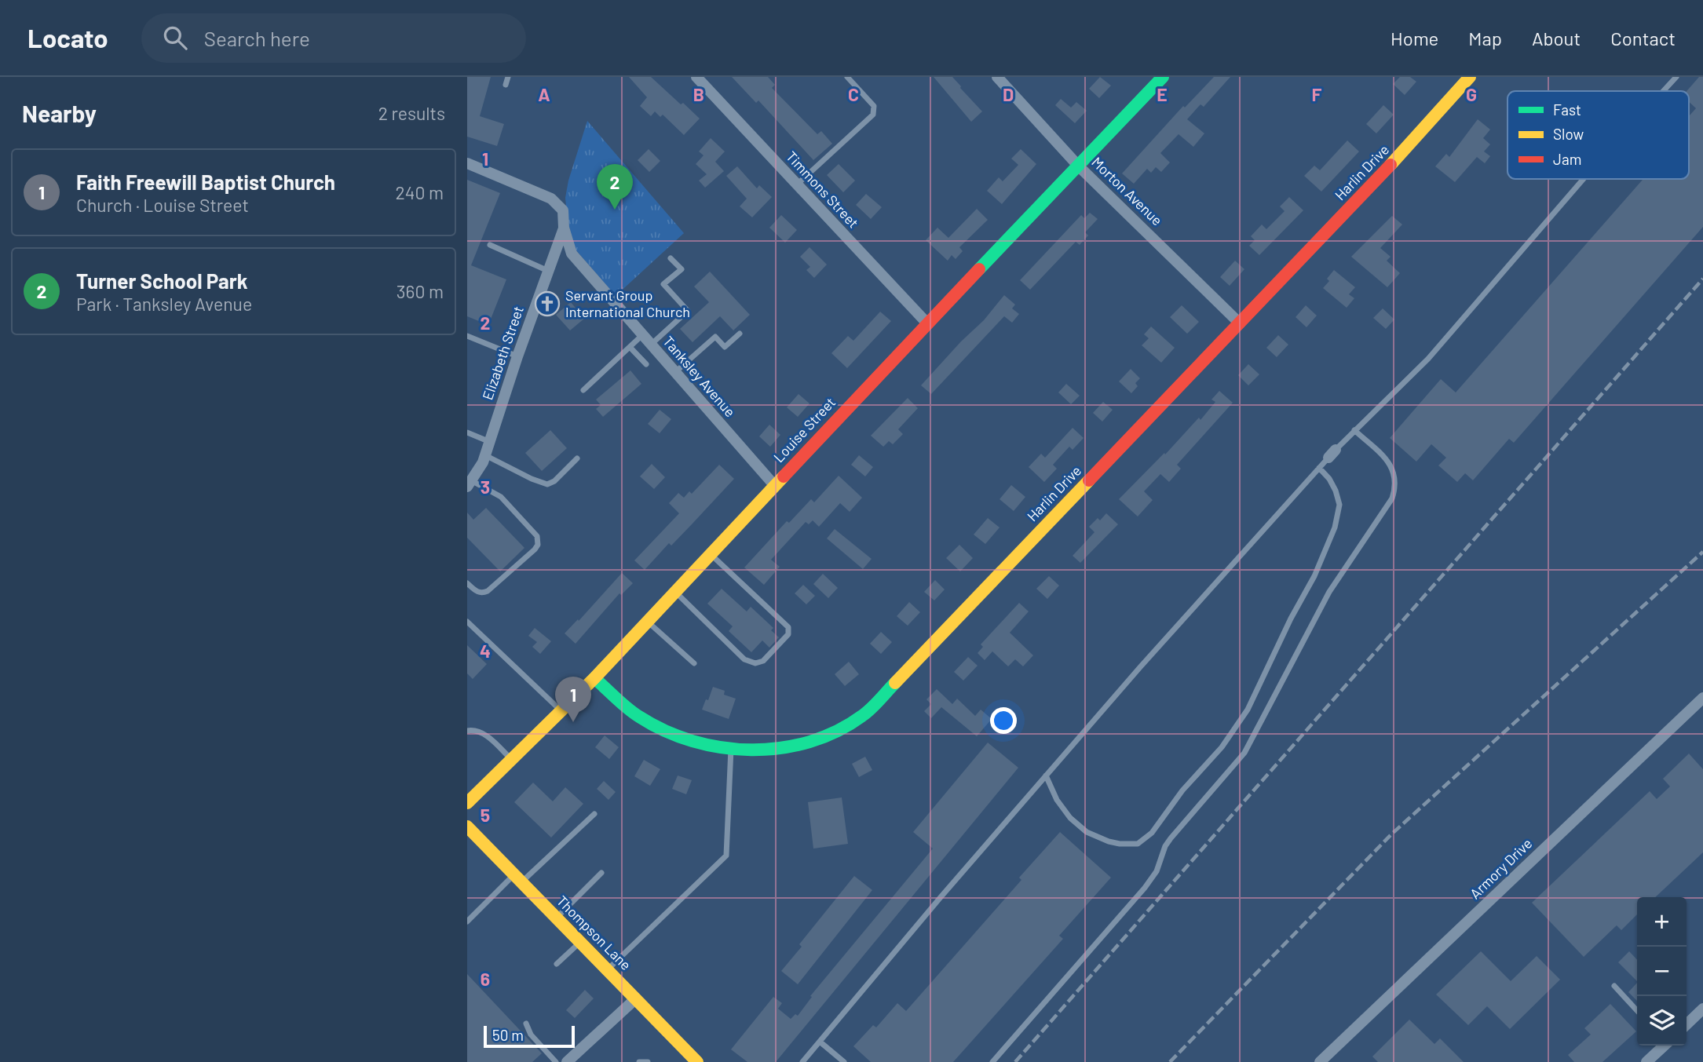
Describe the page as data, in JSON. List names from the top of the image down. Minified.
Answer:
{"streets":{"street":["Harlin Drive","Timmons Street","Morton Avenue","Elizabeth Street","Tanksley Avenue","Louise Street","Armory Drive","Thompson Lane"]},"crossings":[["Harlin Drive","Morton Avenue"],["Harlin Drive","Louise Street"],["Timmons Street","Louise Street"],["Morton Avenue","Louise Street"],["Elizabeth Street","Tanksley Avenue"],["Tanksley Avenue","Louise Street"]],"places":{"church":["Servant Group International Church"]},"legend":["Fast","Slow","Jam"],"scale_bar":"50 m","page":{"header":"Locato","search":"Search here","nav":["Home","Map","About","Contact"],"heading":["Nearby","2 results"],"list":[{"mark":"1","name":"Faith Freewill Baptist Church","note":"Church · Louise Street","value":"240 m"},{"mark":"2","name":"Turner School Park","note":"Park · Tanksley Avenue","value":"360 m"}],"pins":["2","1"],"map_buttons":["+","−"],"scale":"50 m"},"grid":{"columns":["A","B","C","D","E","F","G"],"rows":["1","2","3","4","5","6"]}}
